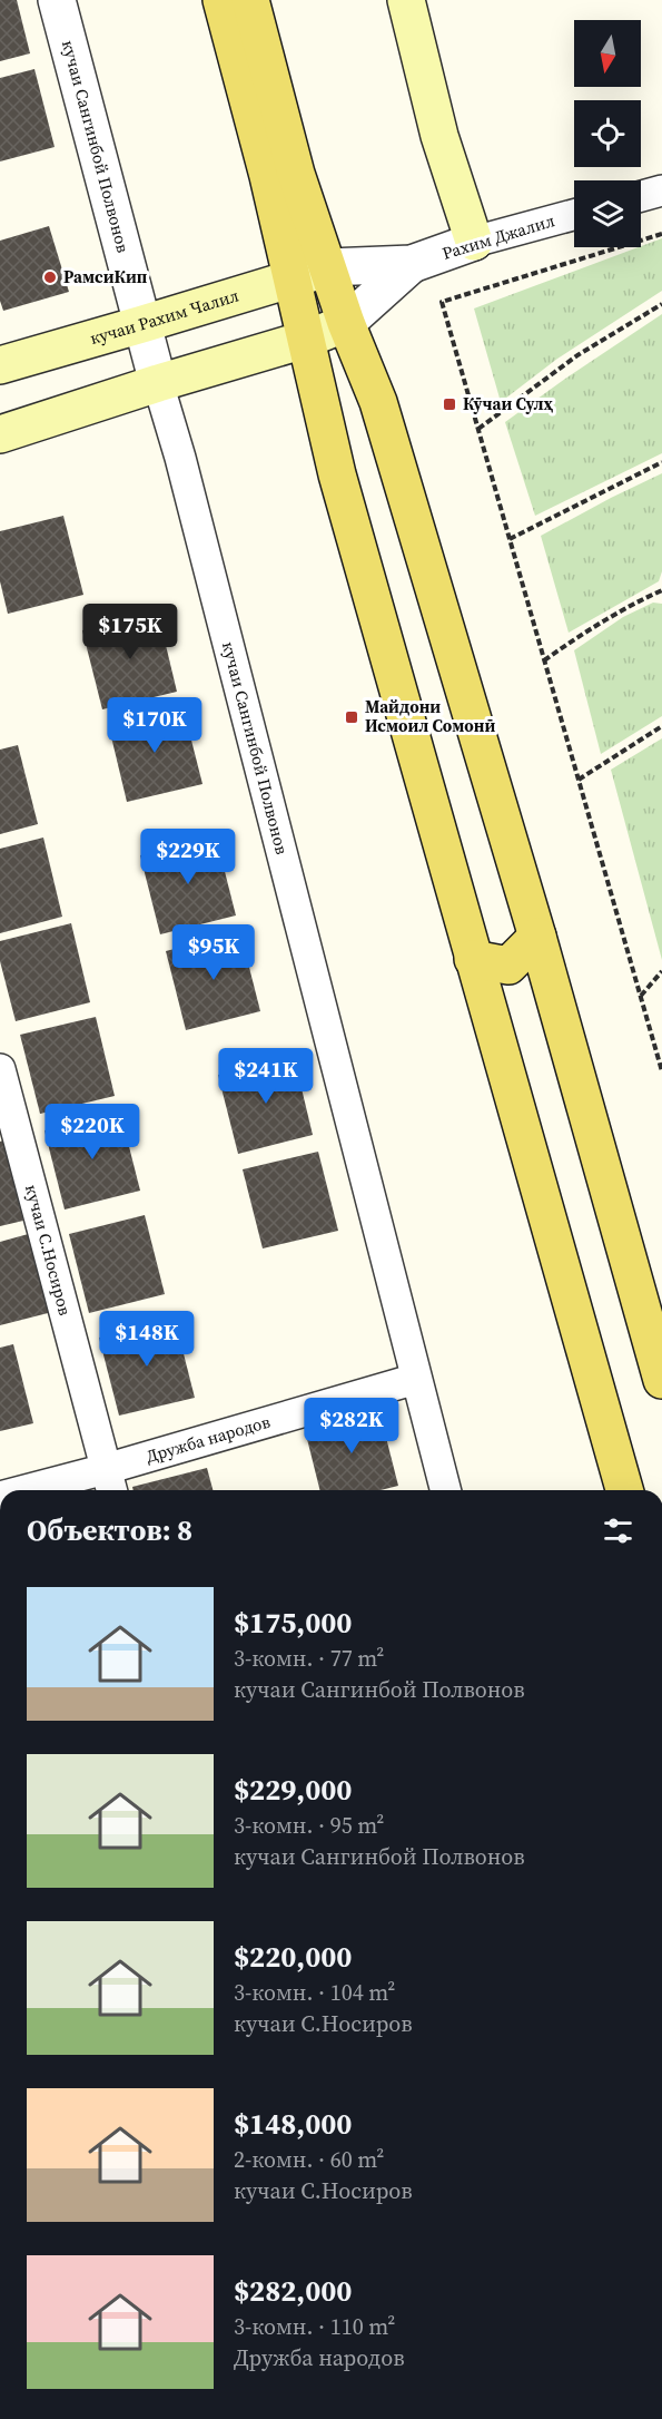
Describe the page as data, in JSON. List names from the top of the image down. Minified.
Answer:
{"streets":{"main road":["кучаи Рахим Чалил"],"street":["кучаи Сангинбой Полвонов","Рахим Джалил","кучаи С.Носиров","Дружба народов"]},"crossings":[["кучаи Сангинбой Полвонов","кучаи Рахим Чалил"],["кучаи Сангинбой Полвонов","Дружба народов"],["кучаи С.Носиров","Дружба народов"]],"places":{"other":["РамсиКип"],"transit":["Кӯчаи Сулҳ","Майдони Исмоил Сомонӣ"]},"north":"bottom","page":{"price":["$175K","$170K","$229K","$95K","$241K","$220K","$148K","$282K"],"heading":"Объектов: 8","list":[{"name":"$175,000","note":"3-комн. · 77 m² · кучаи Сангинбой Полвонов"},{"name":"$229,000","note":"3-комн. · 95 m² · кучаи Сангинбой Полвонов"},{"name":"$220,000","note":"3-комн. · 104 m² · кучаи С.Носиров"},{"name":"$148,000","note":"2-комн. · 60 m² · кучаи С.Носиров"},{"name":"$282,000","note":"3-комн. · 110 m² · Дружба народов"}]}}
